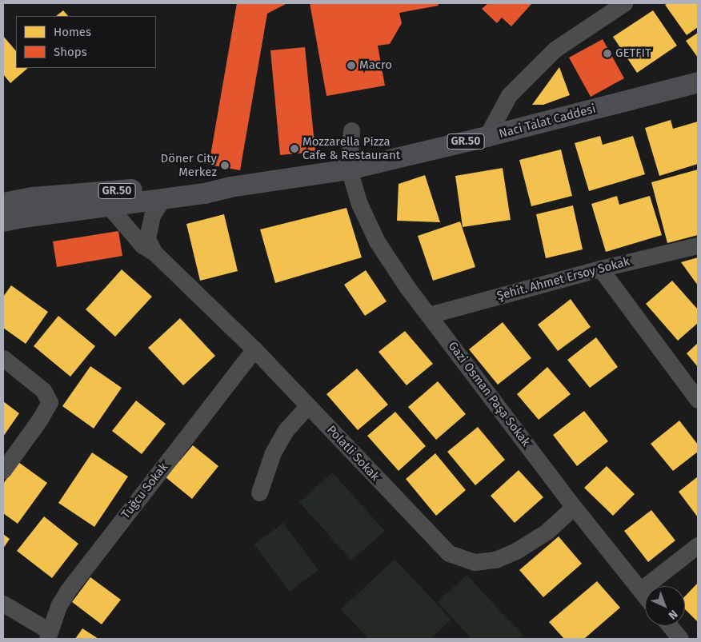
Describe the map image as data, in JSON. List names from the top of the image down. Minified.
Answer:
{"streets":{"main road":["Naci Talat Caddesi","GR.50"],"street":["Şehit. Ahmet Ersoy Sokak","Gazi Osman Paşa Sokak","Polatli Sokak","Tuğcu Sokak"]},"crossings":[["Naci Talat Caddesi","Gazi Osman Paşa Sokak"],["Naci Talat Caddesi","Polatli Sokak"],["Şehit. Ahmet Ersoy Sokak","Gazi Osman Paşa Sokak"],["Gazi Osman Paşa Sokak","Polatli Sokak"],["Polatli Sokak","Tuğcu Sokak"]],"places":["GETFIT","Macro","Mozzarella Pizza Cafe & Restaurant","Döner City Merkez"],"legend":["Homes","Shops"],"north":"bottom right"}
